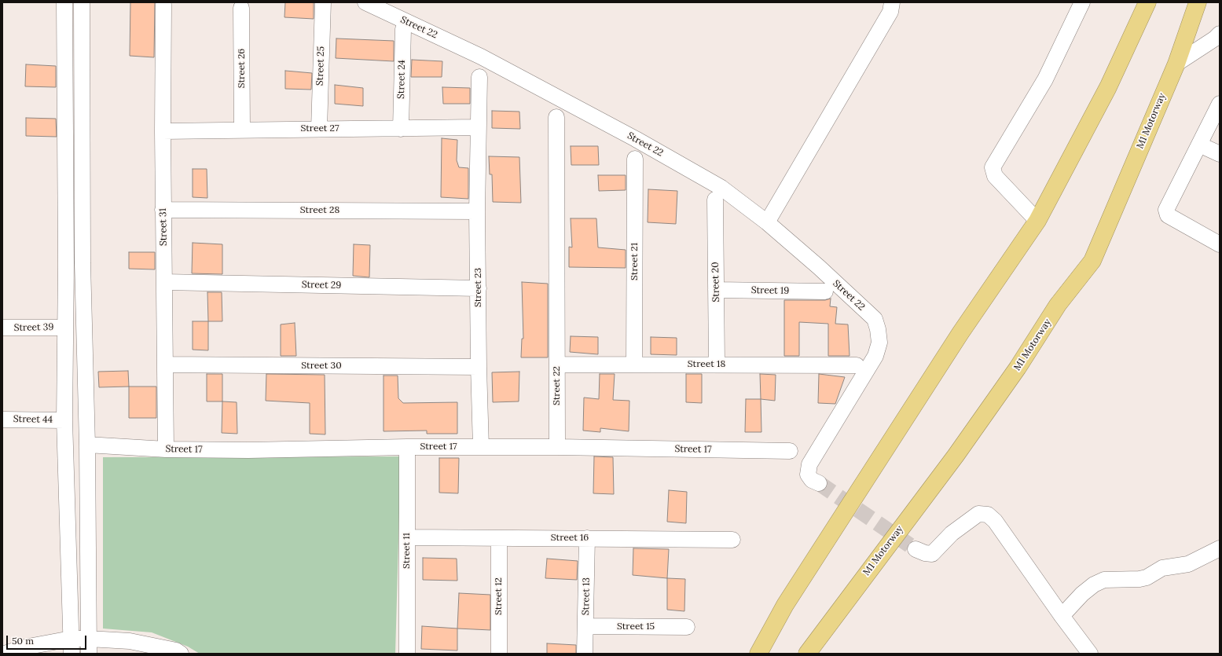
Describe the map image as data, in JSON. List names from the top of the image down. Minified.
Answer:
{"streets":{"highway":["M1 Motorway"],"street":["Street 22","Street 25","Street 26","Street 24","Street 27","Street 28","Street 31","Street 21","Street 20","Street 29","Street 23","Street 19","Street 39","Street 18","Street 30","Street 44","Street 17","Street 16","Street 11","Street 12","Street 13","Street 15"]},"crossings":[["Street 22","Street 18"],["Street 22","Street 17"],["Street 25","Street 27"],["Street 26","Street 27"],["Street 24","Street 27"],["Street 27","Street 31"],["Street 27","Street 23"],["Street 28","Street 31"],["Street 28","Street 23"],["Street 31","Street 29"],["Street 31","Street 30"],["Street 31","Street 17"],["Street 21","Street 18"],["Street 20","Street 19"],["Street 20","Street 18"],["Street 29","Street 23"],["Street 23","Street 30"],["Street 23","Street 17"],["Street 17","Street 11"],["Street 16","Street 11"],["Street 16","Street 12"],["Street 16","Street 13"],["Street 13","Street 15"]],"scale_bar":"50 m"}
